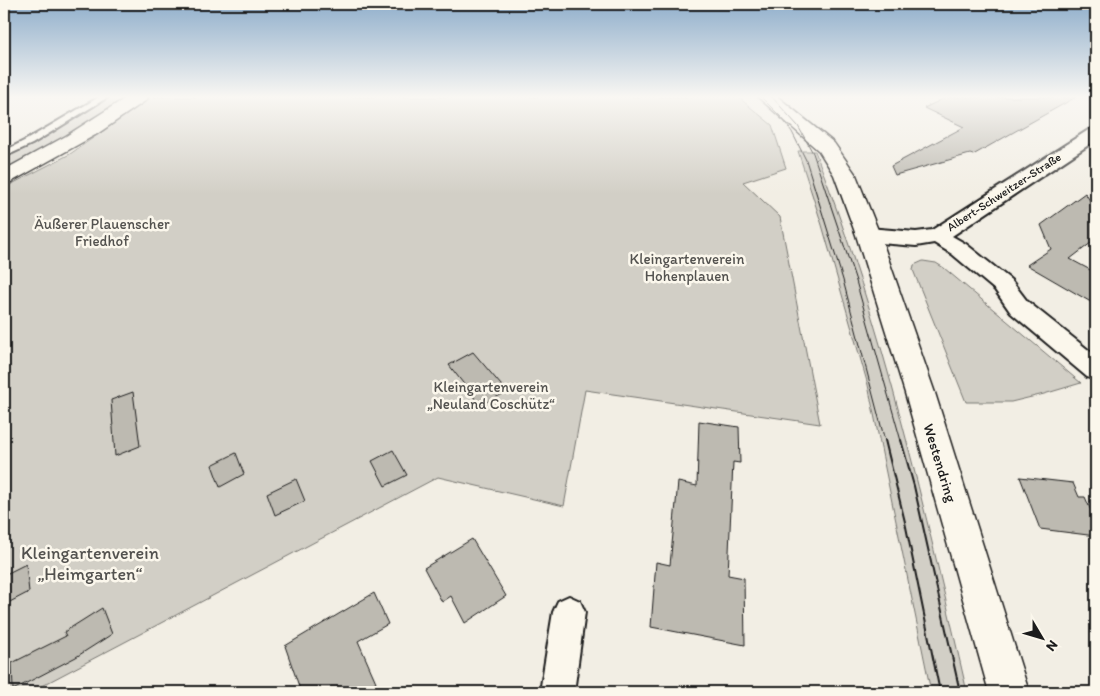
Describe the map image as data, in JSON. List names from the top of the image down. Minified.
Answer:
{"streets":{"street":["Albert-Schweitzer-Straße","Westendring"]},"parks":["Äußerer Plauenscher Friedhof","Kleingartenverein Hohenplauen","Kleingartenverein „Neuland Coschütz“","Kleingartenverein „Heimgarten“"],"north":"bottom right"}
